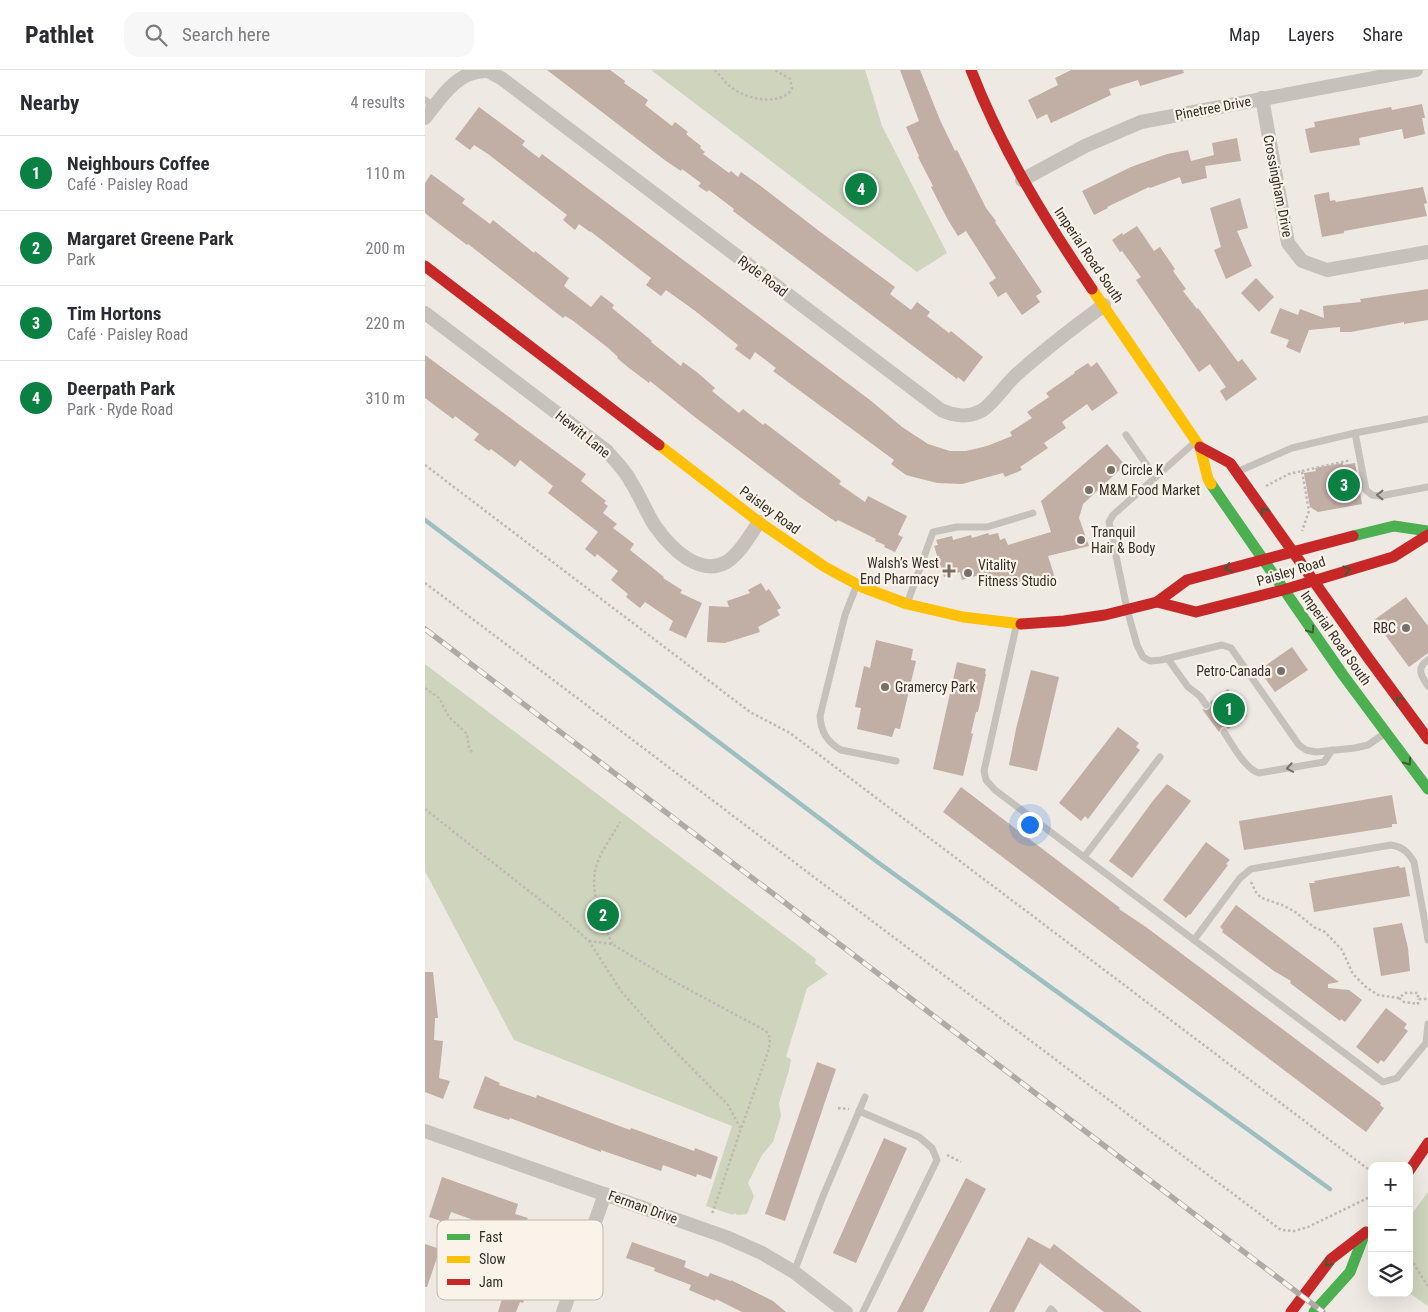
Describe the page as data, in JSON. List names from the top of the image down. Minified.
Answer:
{"streets":{"street":["Pinetree Drive","Crossingham Drive","Imperial Road South","Ryde Road","Hewitt Lane","Paisley Road","Ferman Drive"]},"crossings":[["Pinetree Drive","Crossingham Drive"],["Pinetree Drive","Imperial Road South"],["Imperial Road South","Ryde Road"],["Imperial Road South","Paisley Road"],["Hewitt Lane","Paisley Road"]],"places":{"other":["Circle K","M&M Food Market","Tranquil Hair & Body","Vitality Fitness Studio","RBC","Petro-Canada","Gramercy Park"],"health":["Walsh’s West End Pharmacy"]},"legend":["Fast","Slow","Jam"],"page":{"header":"Pathlet","search":"Search here","nav":["Map","Layers","Share"],"heading":["Nearby","4 results"],"list":[{"mark":"1","name":"Neighbours Coffee","note":"Café · Paisley Road","value":"110 m"},{"mark":"2","name":"Margaret Greene Park","note":"Park","value":"200 m"},{"mark":"3","name":"Tim Hortons","note":"Café · Paisley Road","value":"220 m"},{"mark":"4","name":"Deerpath Park","note":"Park · Ryde Road","value":"310 m"}],"pins":["4","3","1","2"],"map_buttons":["+","−"]}}
